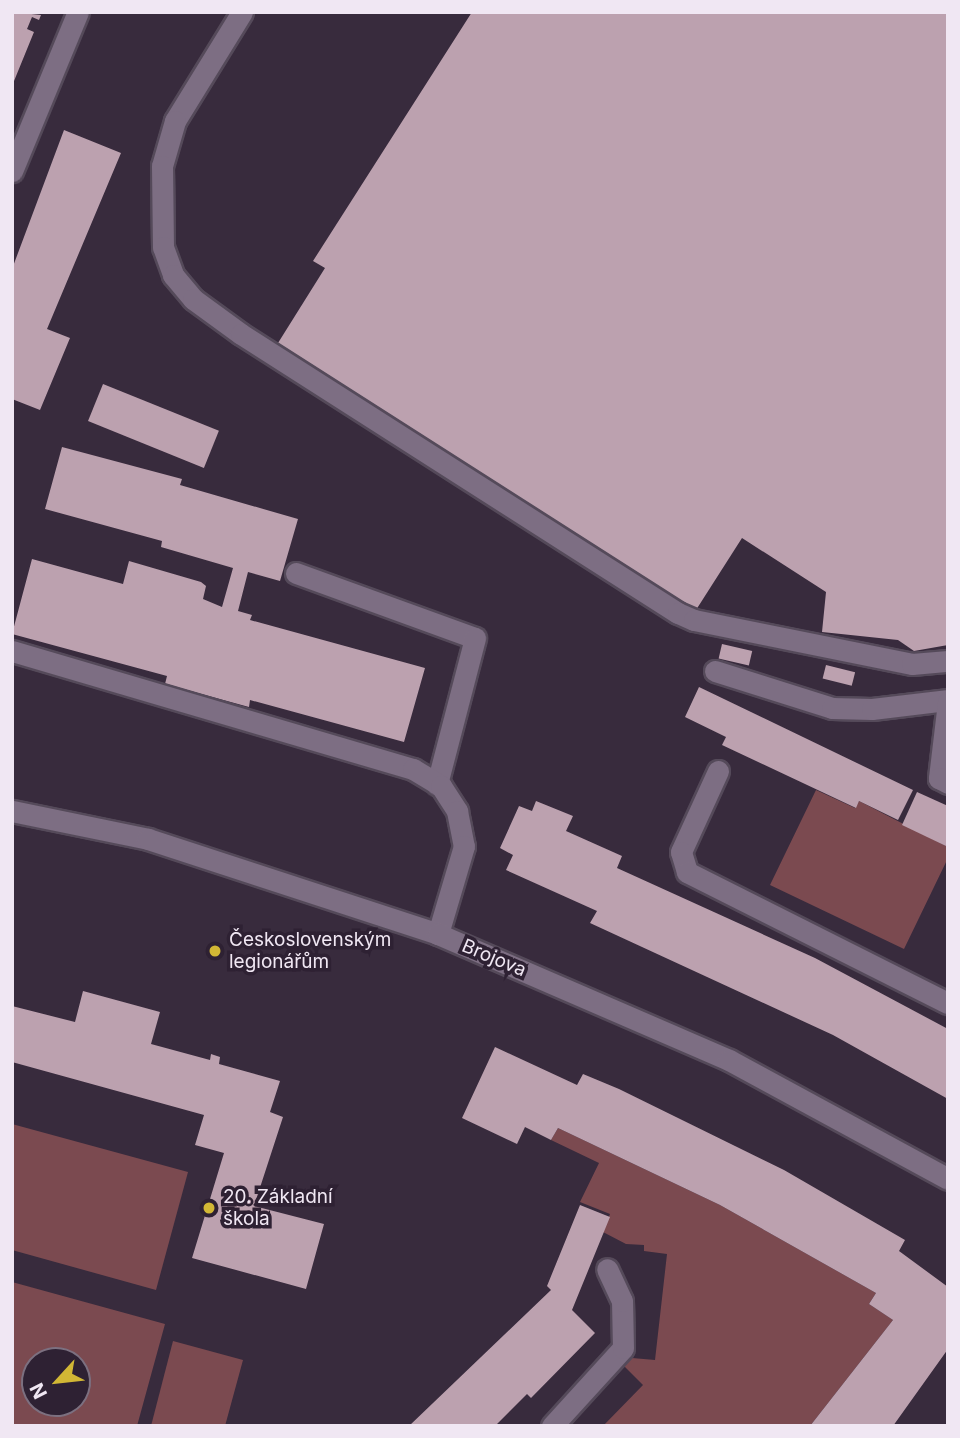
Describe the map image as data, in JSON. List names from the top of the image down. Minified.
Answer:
{"streets":{"street":["Brojova"]},"places":["Československým legionářům","20. Základní škola"],"north":"bottom left"}
